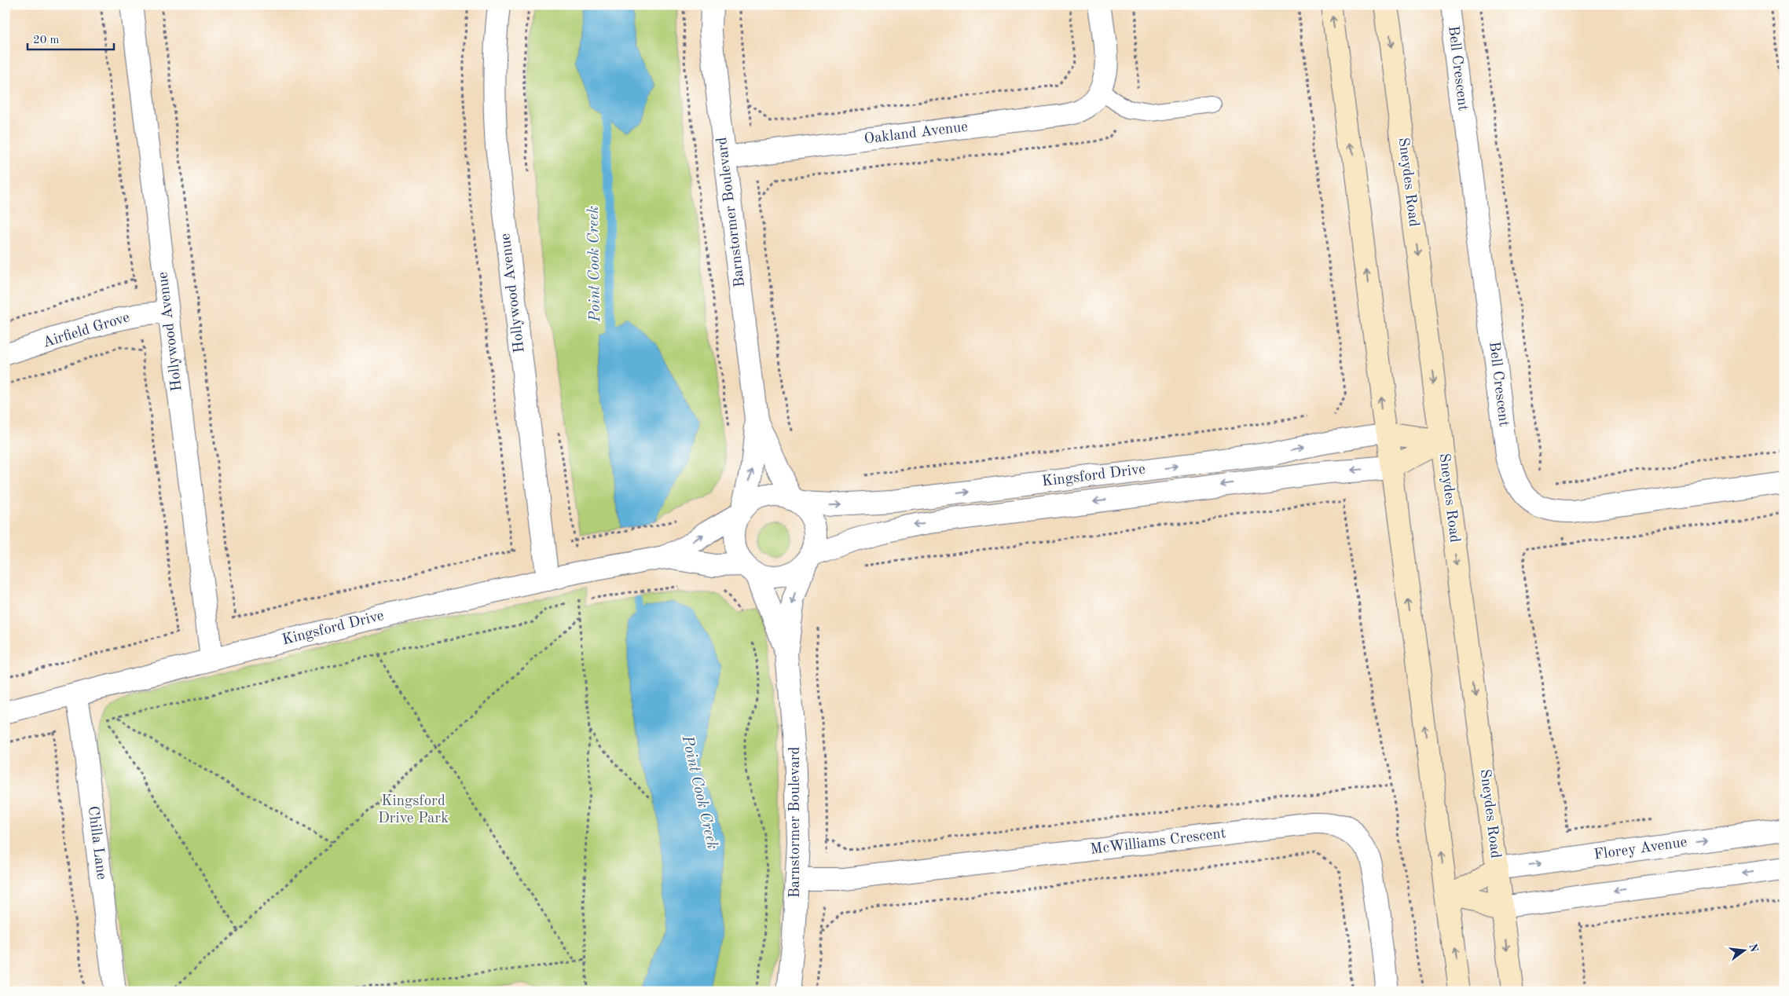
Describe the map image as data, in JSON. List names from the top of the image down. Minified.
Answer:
{"streets":{"main road":["Sneydes Road"],"street":["Bell Crescent","Oakland Avenue","Barnstormer Boulevard","Hollywood Avenue","Airfield Grove","Kingsford Drive","McWilliams Crescent","Chilla Lane","Florey Avenue"]},"crossings":[["Oakland Avenue","Barnstormer Boulevard"],["Sneydes Road","Florey Avenue"],["Barnstormer Boulevard","Kingsford Drive"],["Barnstormer Boulevard","McWilliams Crescent"],["Hollywood Avenue","Airfield Grove"],["Hollywood Avenue","Kingsford Drive"],["Kingsford Drive","Chilla Lane"]],"water":["Point Cook Creek"],"parks":["Kingsford Drive Park"],"scale_bar":"20 m","north":"right"}
